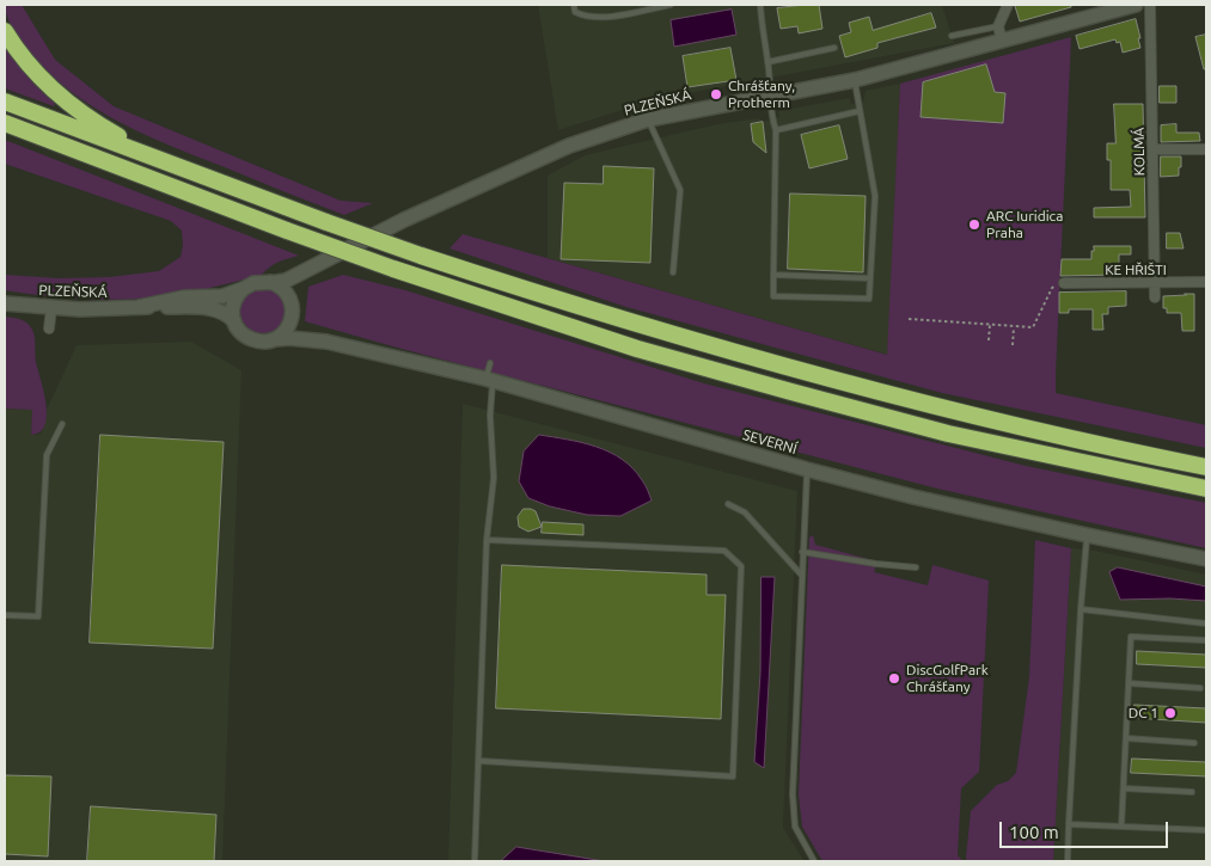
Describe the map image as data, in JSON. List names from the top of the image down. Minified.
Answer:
{"streets":{"main road":["PLZEŇSKÁ","SEVERNÍ"],"street":["KOLMÁ","KE HŘIŠTI"]},"crossings":[["PLZEŇSKÁ","SEVERNÍ"],["KOLMÁ","KE HŘIŠTI"]],"places":["Chrášťany, Protherm","ARC Iuridica Praha","DiscGolfPark Chrášťany","DC 1"],"scale_bar":"100 m"}
